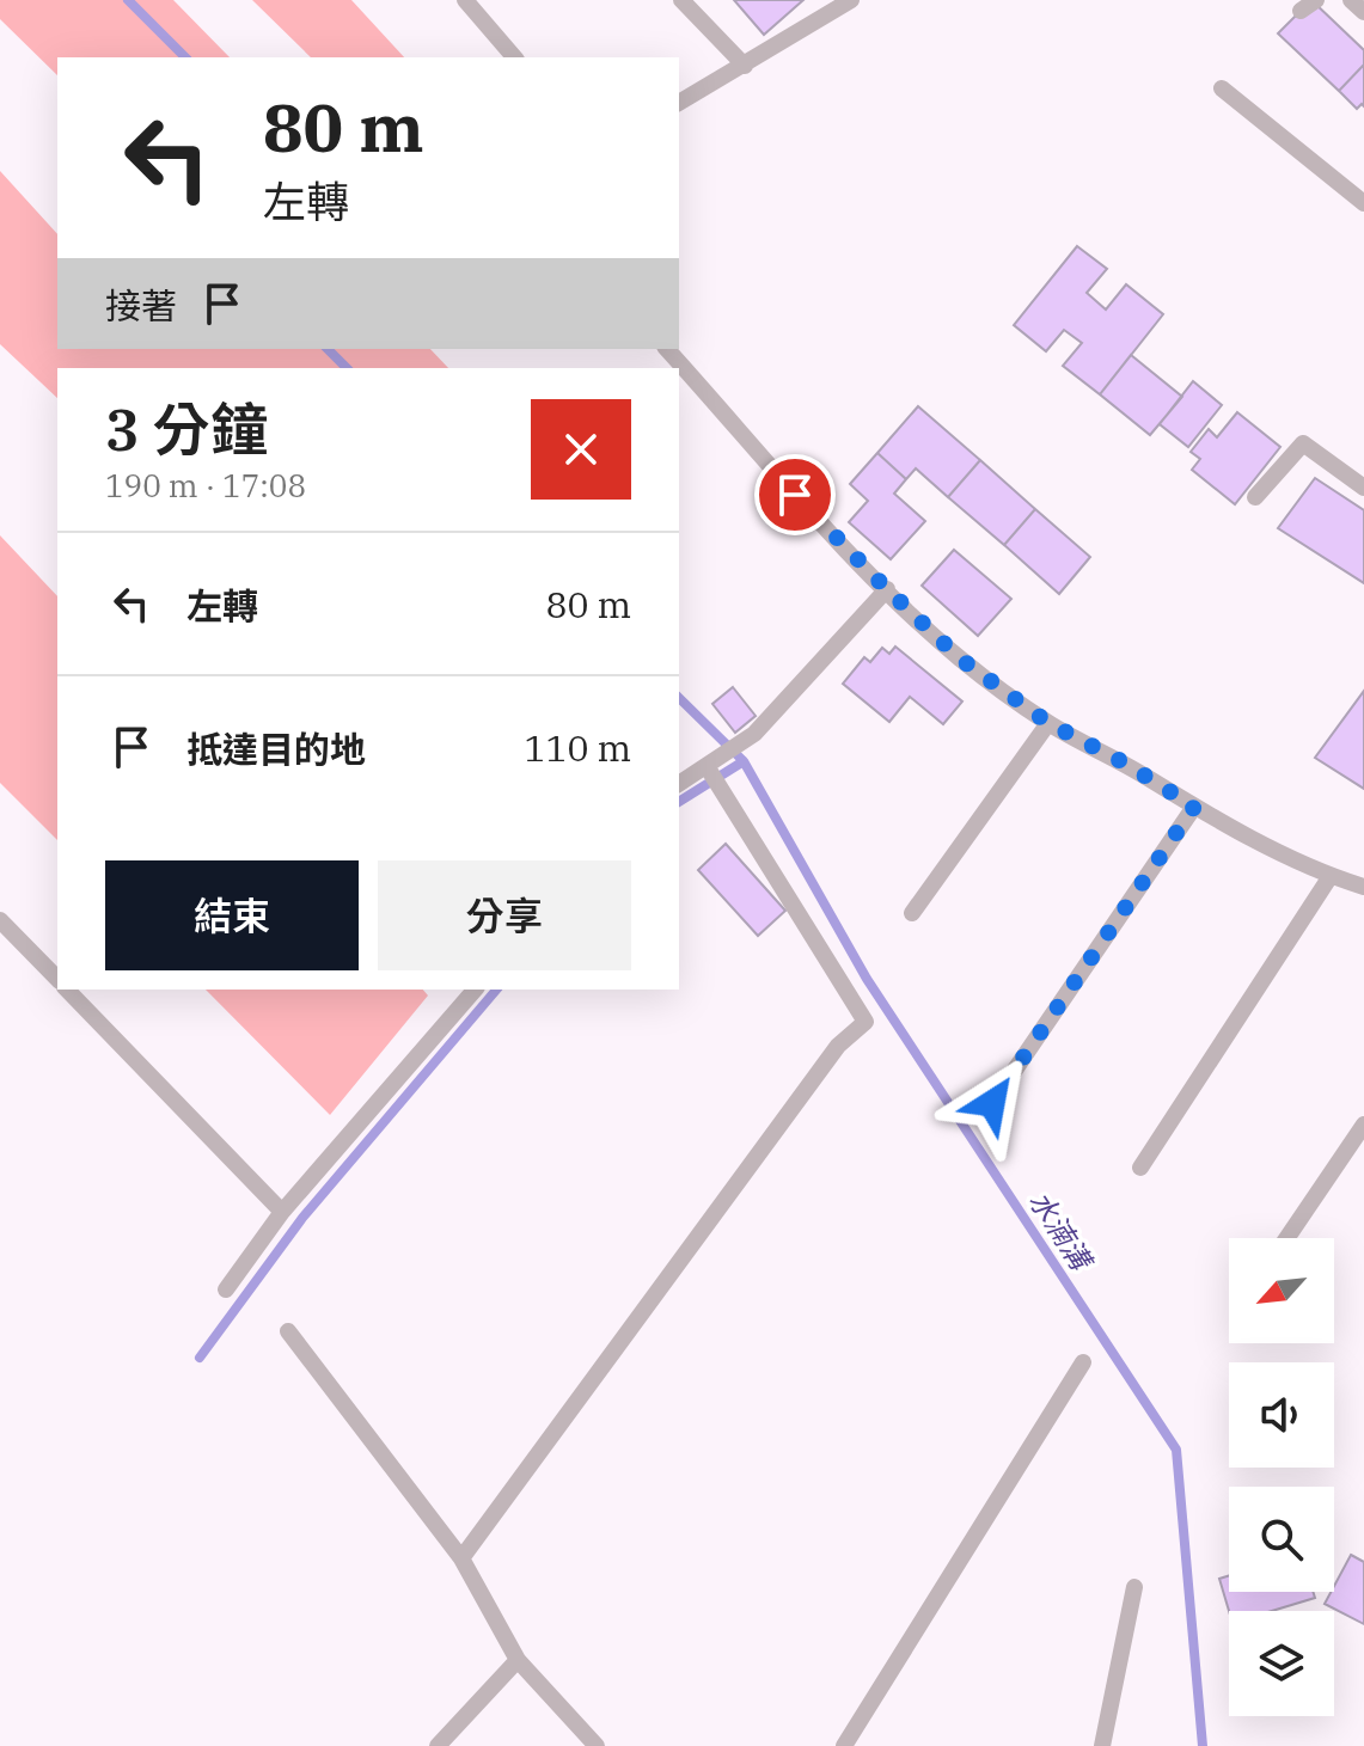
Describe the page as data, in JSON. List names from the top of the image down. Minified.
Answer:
{"water":["水湳溝"],"north":"bottom left","page":{"turn":["80 m","左轉"],"then":"接著","heading":["3 分鐘","190 m · 17:08"],"list":[{"name":"左轉","value":"80 m"},{"name":"抵達目的地","value":"110 m"}],"buttons":["結束","分享"]}}
